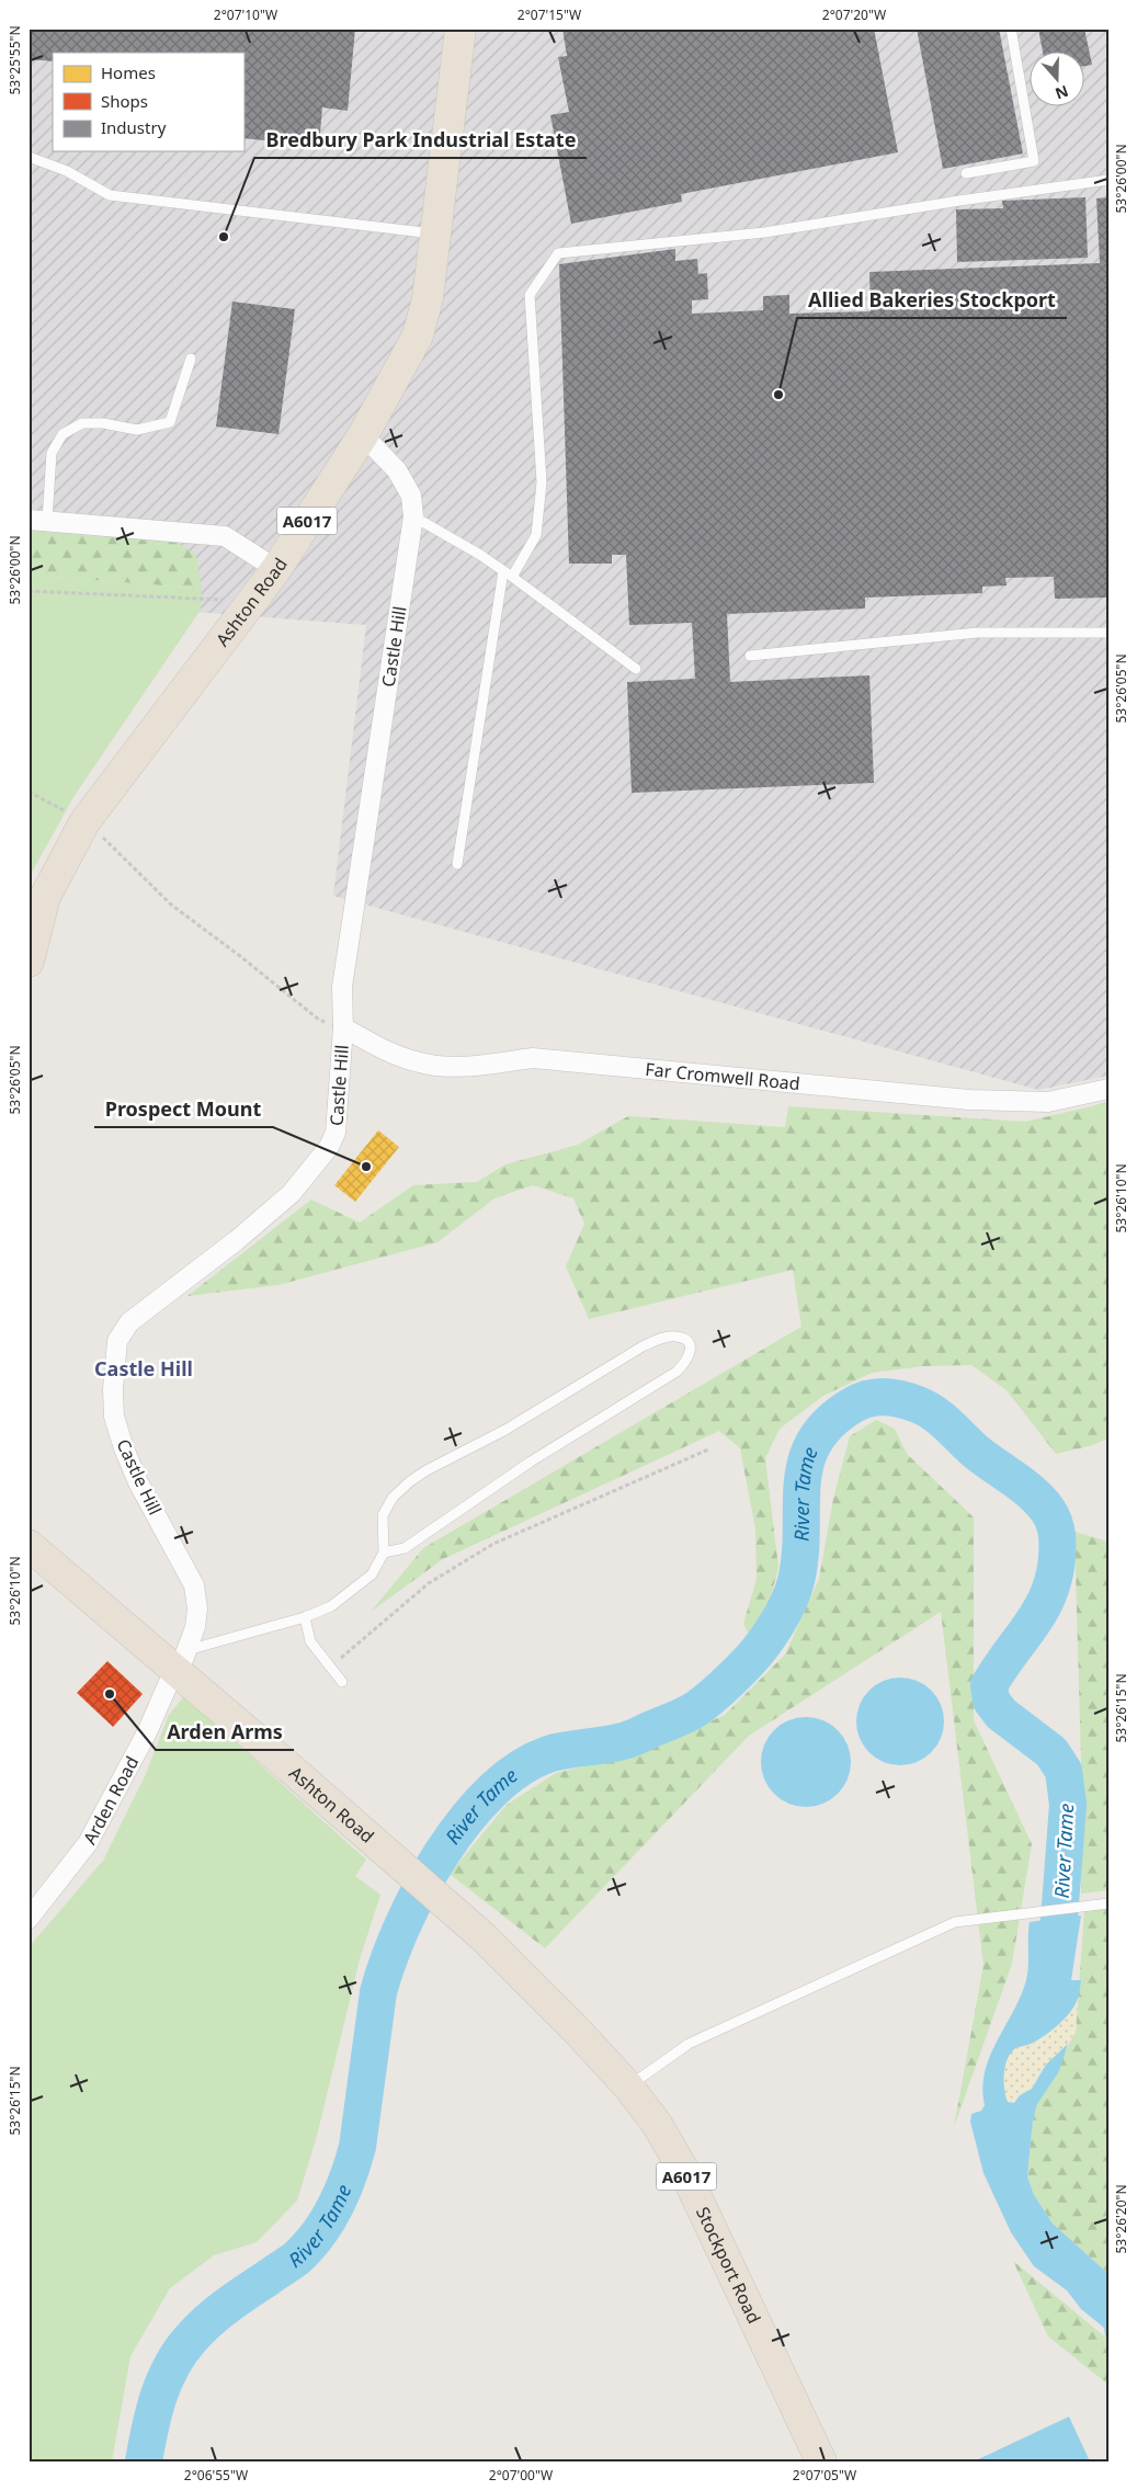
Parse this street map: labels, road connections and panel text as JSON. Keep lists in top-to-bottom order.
{
  "streets": {
    "highway": ["A6017", "Ashton Road", "Stockport Road"],
    "street": ["Castle Hill", "Far Cromwell Road", "Arden Road"]
  },
  "crossings": [
    ["Ashton Road", "Castle Hill"],
    ["Ashton Road", "Arden Road"],
    ["Ashton Road", "Stockport Road"],
    ["Castle Hill", "Far Cromwell Road"],
    ["Castle Hill", "Arden Road"]
  ],
  "districts": ["Castle Hill"],
  "water": ["River Tame"],
  "places": [
    "Bredbury Park Industrial Estate",
    "Allied Bakeries Stockport",
    "Prospect Mount",
    "Arden Arms"
  ],
  "legend": ["Homes", "Shops", "Industry"],
  "north": "bottom",
  "coordinates": [
    "2°07'10\"W",
    "2°07'15\"W",
    "2°07'20\"W",
    "53°25'55\"N",
    "53°26'00\"N",
    "53°26'05\"N",
    "53°26'10\"N",
    "53°26'15\"N",
    "53°26'20\"N",
    "2°06'55\"W",
    "2°07'00\"W",
    "2°07'05\"W"
  ]
}
